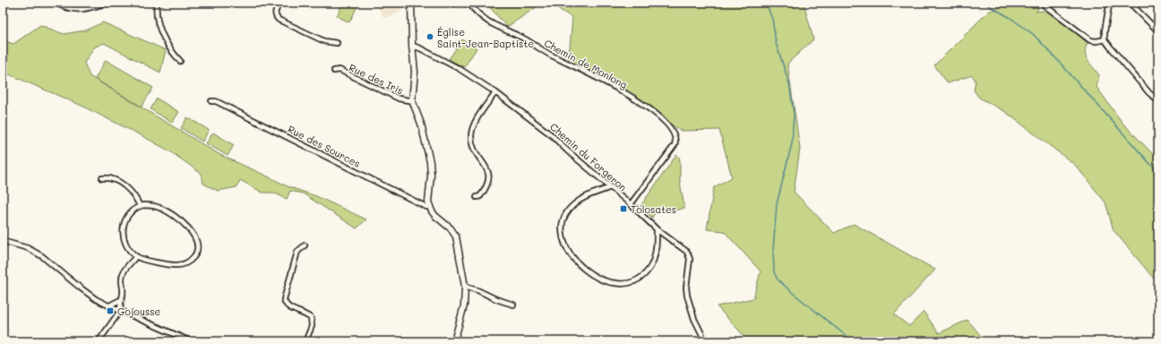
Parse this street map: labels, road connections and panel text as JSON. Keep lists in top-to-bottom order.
{
  "streets": {
    "street": [
      "Chemin de Monlong",
      "Rue des Iris",
      "Rue des Sources",
      "Chemin du Forgeron"
    ]
  },
  "crossings": [
    ["Chemin de Monlong", "Chemin du Forgeron"]
  ],
  "places": {
    "other": ["Église Saint-Jean-Baptiste"],
    "transit": ["Tolosates", "Gojousse"]
  }
}
